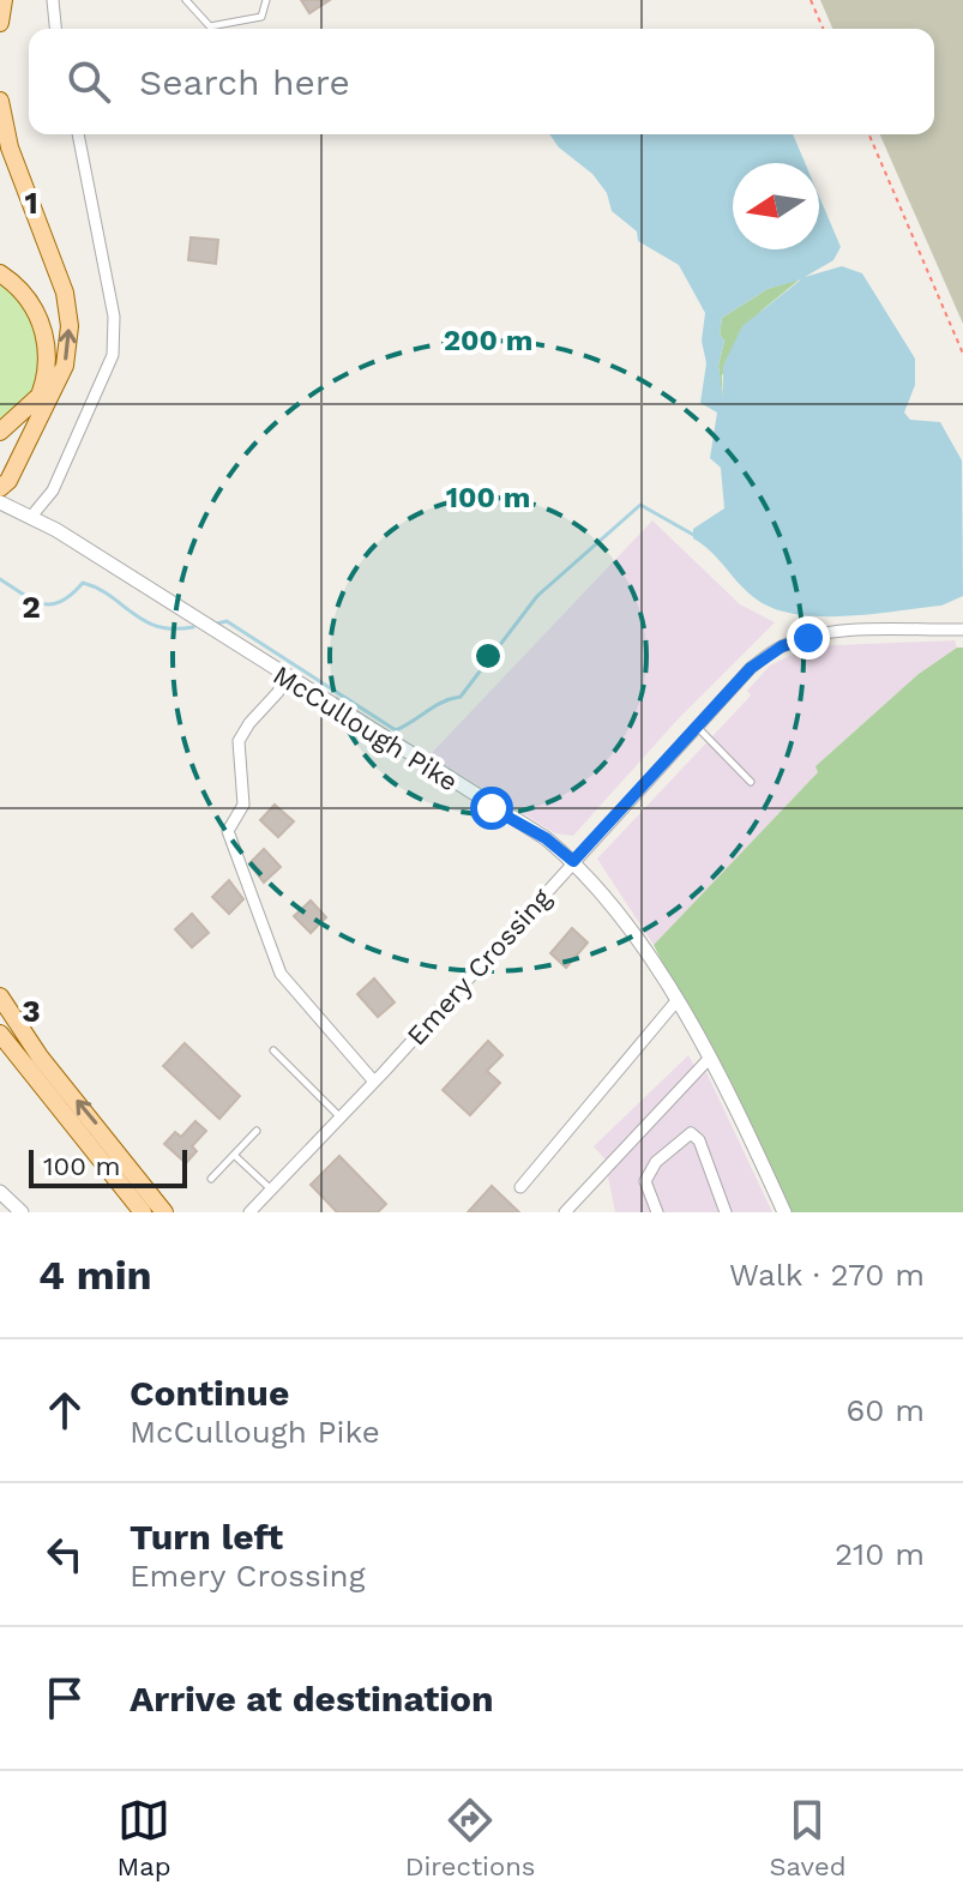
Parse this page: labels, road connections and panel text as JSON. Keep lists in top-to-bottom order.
{
  "streets": {
    "street": ["McCullough Pike", "Emery Crossing"]
  },
  "crossings": [
    ["McCullough Pike", "Emery Crossing"]
  ],
  "scale_bar": "100 m",
  "north": "left",
  "page": {
    "search": "Search here",
    "scale": "100 m",
    "heading": ["4 min", "Walk · 270 m"],
    "list": [
      ["Continue", "McCullough Pike", "60 m"],
      ["Turn left", "Emery Crossing", "210 m"],
      "Arrive at destination"
    ],
    "nav": ["Map", "Directions", "Saved"]
  },
  "grid": {
    "rows": ["1", "2", "3"]
  },
  "rings": ["200 m", "100 m"]
}
